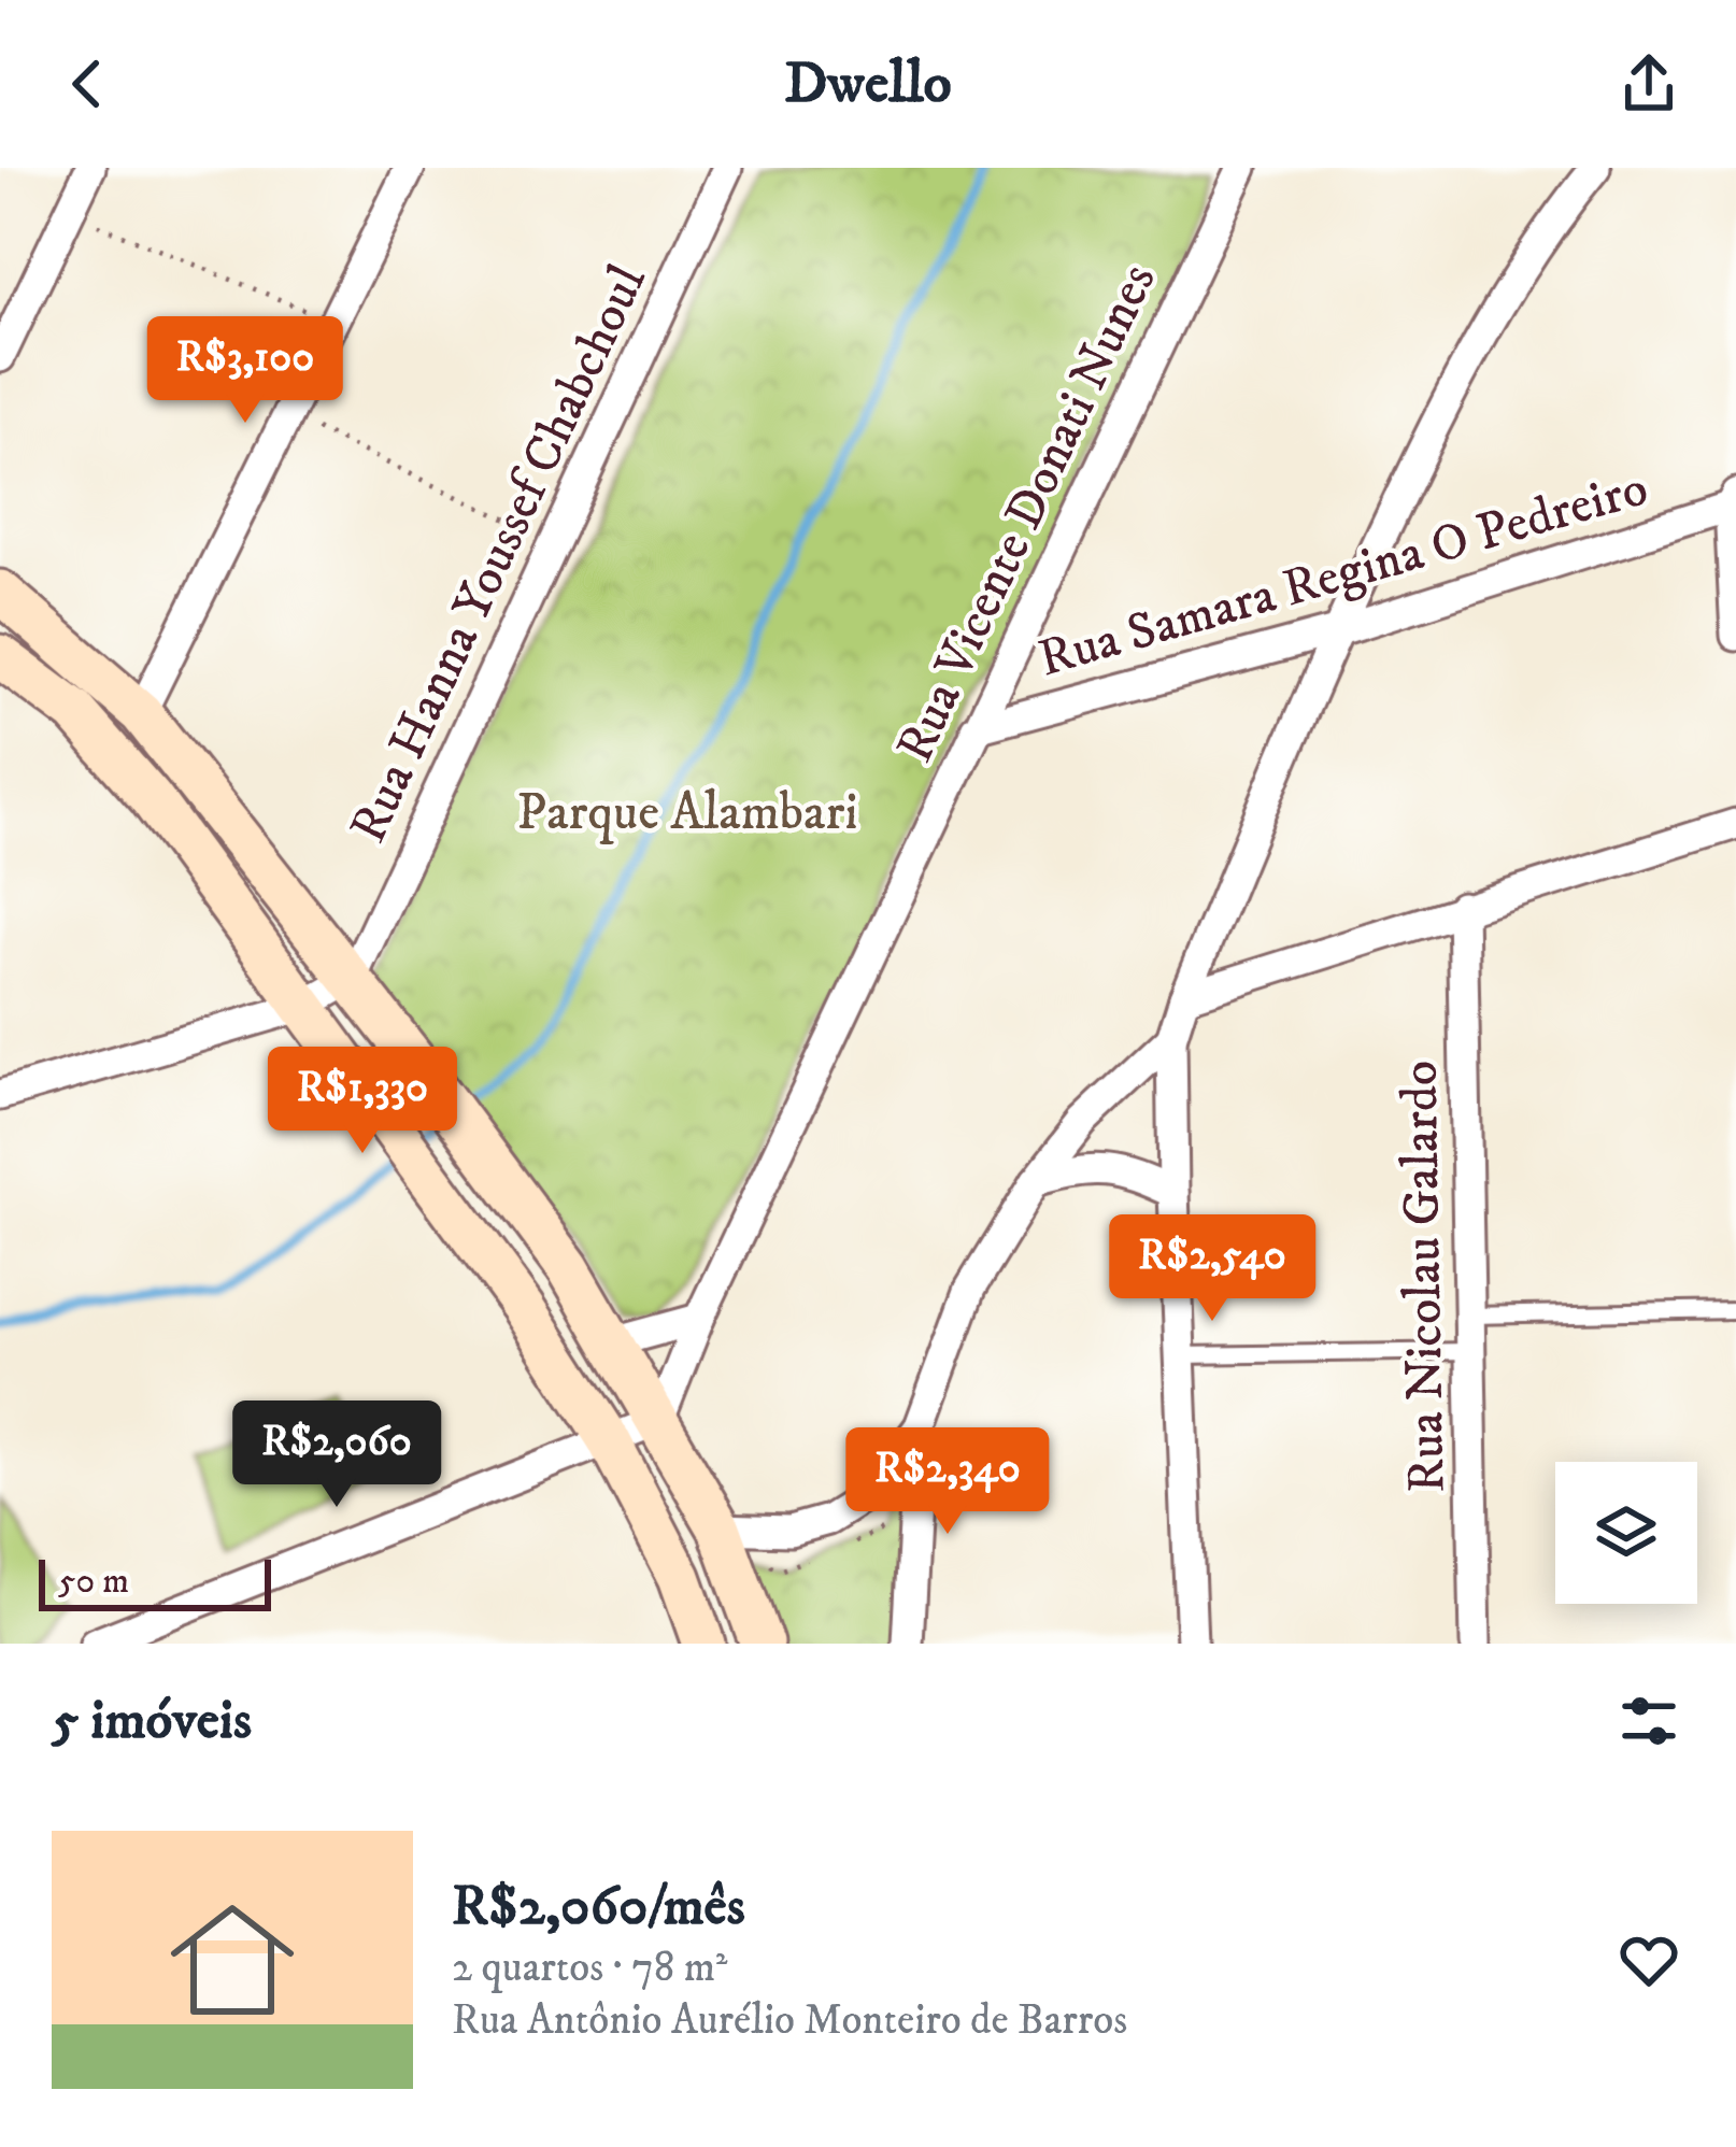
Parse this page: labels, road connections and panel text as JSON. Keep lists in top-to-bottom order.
{
  "streets": {
    "street": [
      "Rua Vicente Donati Nunes",
      "Rua Hanna Youssef Chabchoul",
      "Rua Samara Regina O Pedreiro",
      "Rua Nicolau Galardo"
    ]
  },
  "crossings": [
    ["Rua Vicente Donati Nunes", "Rua Samara Regina O Pedreiro"]
  ],
  "parks": ["Parque Alambari"],
  "scale_bar": "50 m",
  "page": {
    "header": "Dwello",
    "price": [
      "R$3,100",
      "R$1,330",
      "R$2,540",
      "R$2,060",
      "R$2,340"
    ],
    "scale": "50 m",
    "heading": "5 imóveis",
    "list": [
      {
        "name": "R$2,060/mês",
        "note": "2 quartos · 78 m² · Rua Antônio Aurélio Monteiro de Barros"
      }
    ]
  }
}
